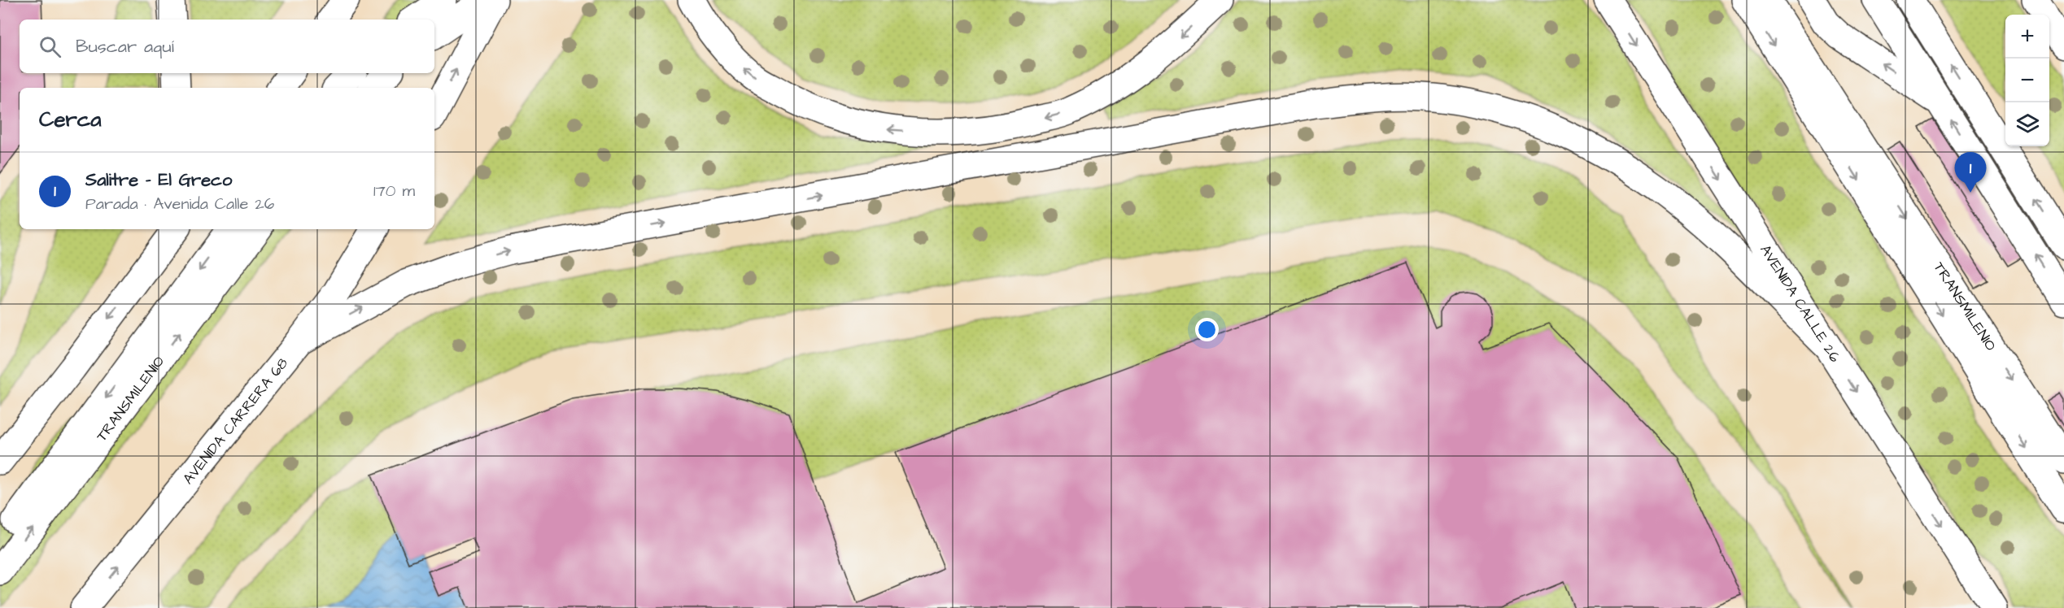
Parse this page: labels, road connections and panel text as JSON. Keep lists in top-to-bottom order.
{
  "streets": {
    "main road": ["AVENIDA CALLE 26", "TRANSMILENIO", "AVENIDA CARRERA 68"]
  },
  "page": {
    "map_buttons": ["+", "−"],
    "search": "Buscar aquí",
    "heading": "Cerca",
    "list": [
      {
        "mark": "1",
        "name": "Salitre - El Greco",
        "note": "Parada · Avenida Calle 26",
        "value": "170 m"
      }
    ],
    "pins": "1"
  }
}
